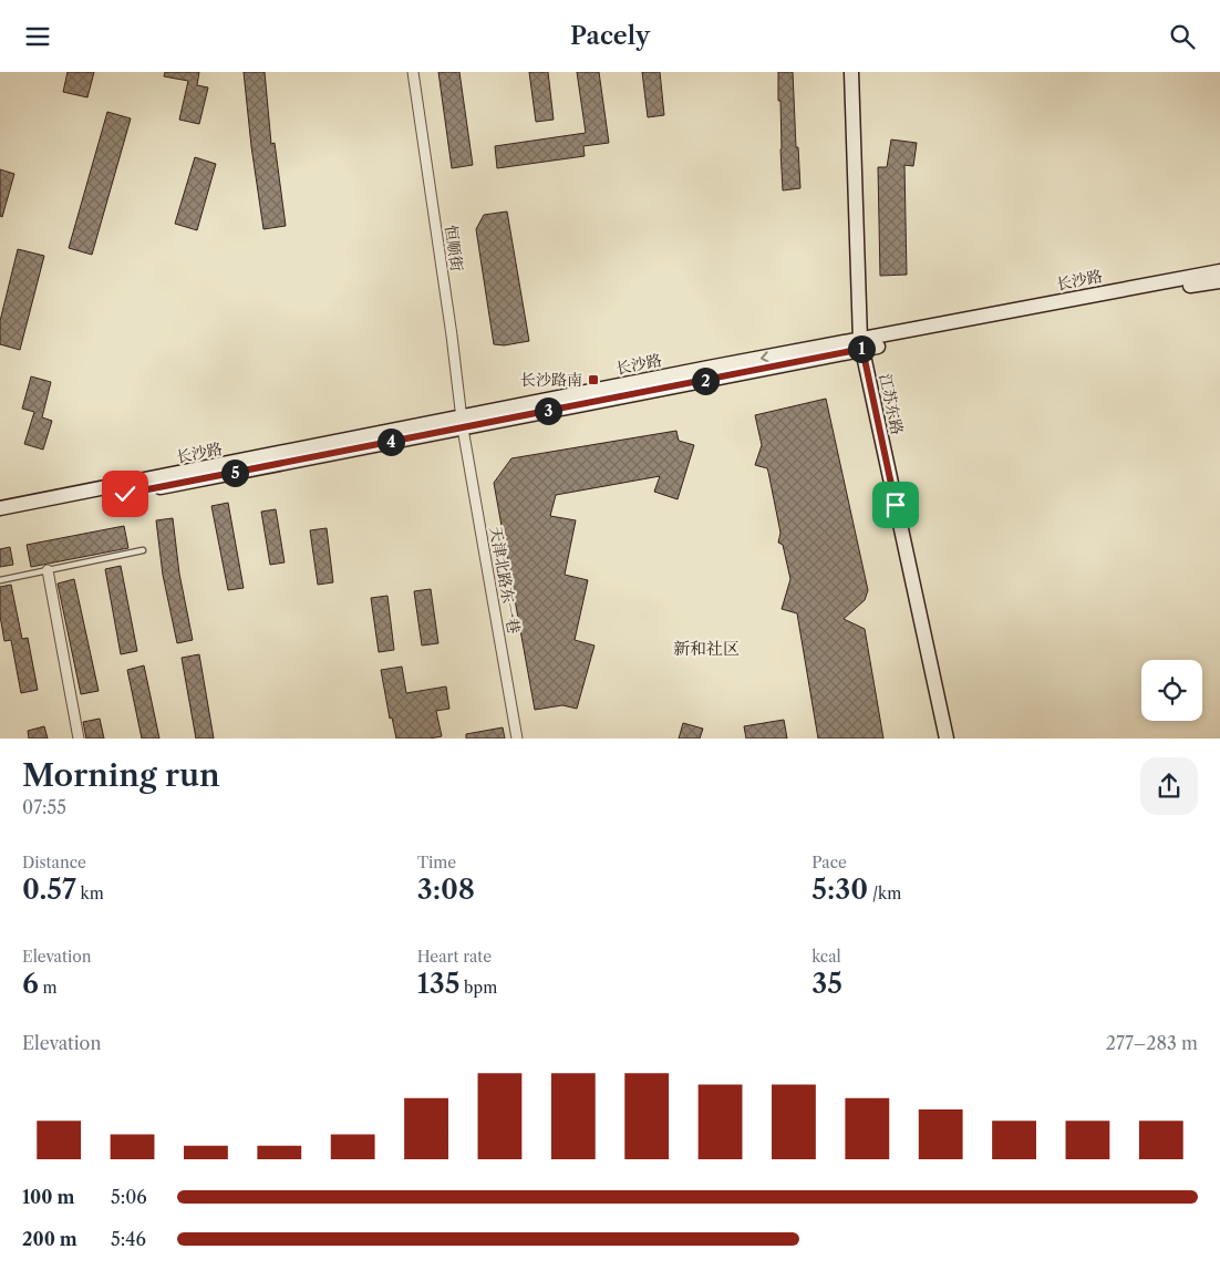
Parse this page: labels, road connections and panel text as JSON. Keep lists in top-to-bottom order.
{
  "streets": {
    "street": [
      "恒顺街",
      "长沙路",
      "江苏东路",
      "天津北路东一巷"
    ]
  },
  "crossings": [
    ["恒顺街", "长沙路"],
    ["恒顺街", "天津北路东一巷"],
    ["长沙路", "江苏东路"],
    ["长沙路", "天津北路东一巷"]
  ],
  "districts": ["新和社区"],
  "places": {
    "transit": ["长沙路南"]
  },
  "page": {
    "header": "Pacely",
    "pins": [
      "1",
      "2",
      "3",
      "4",
      "5"
    ],
    "heading": ["Morning run", "07:55"],
    "stats": [
      ["Distance", "0.57 km"],
      ["Time", "3:08"],
      ["Pace", "5:30 /km"],
      ["Elevation", "6 m"],
      ["Heart rate", "135 bpm"],
      ["kcal", "35"]
    ],
    "chart": ["Elevation", "277–283 m"],
    "list": [
      {
        "name": "100 m",
        "note": "5:06"
      },
      {
        "name": "200 m",
        "note": "5:46"
      }
    ]
  }
}
